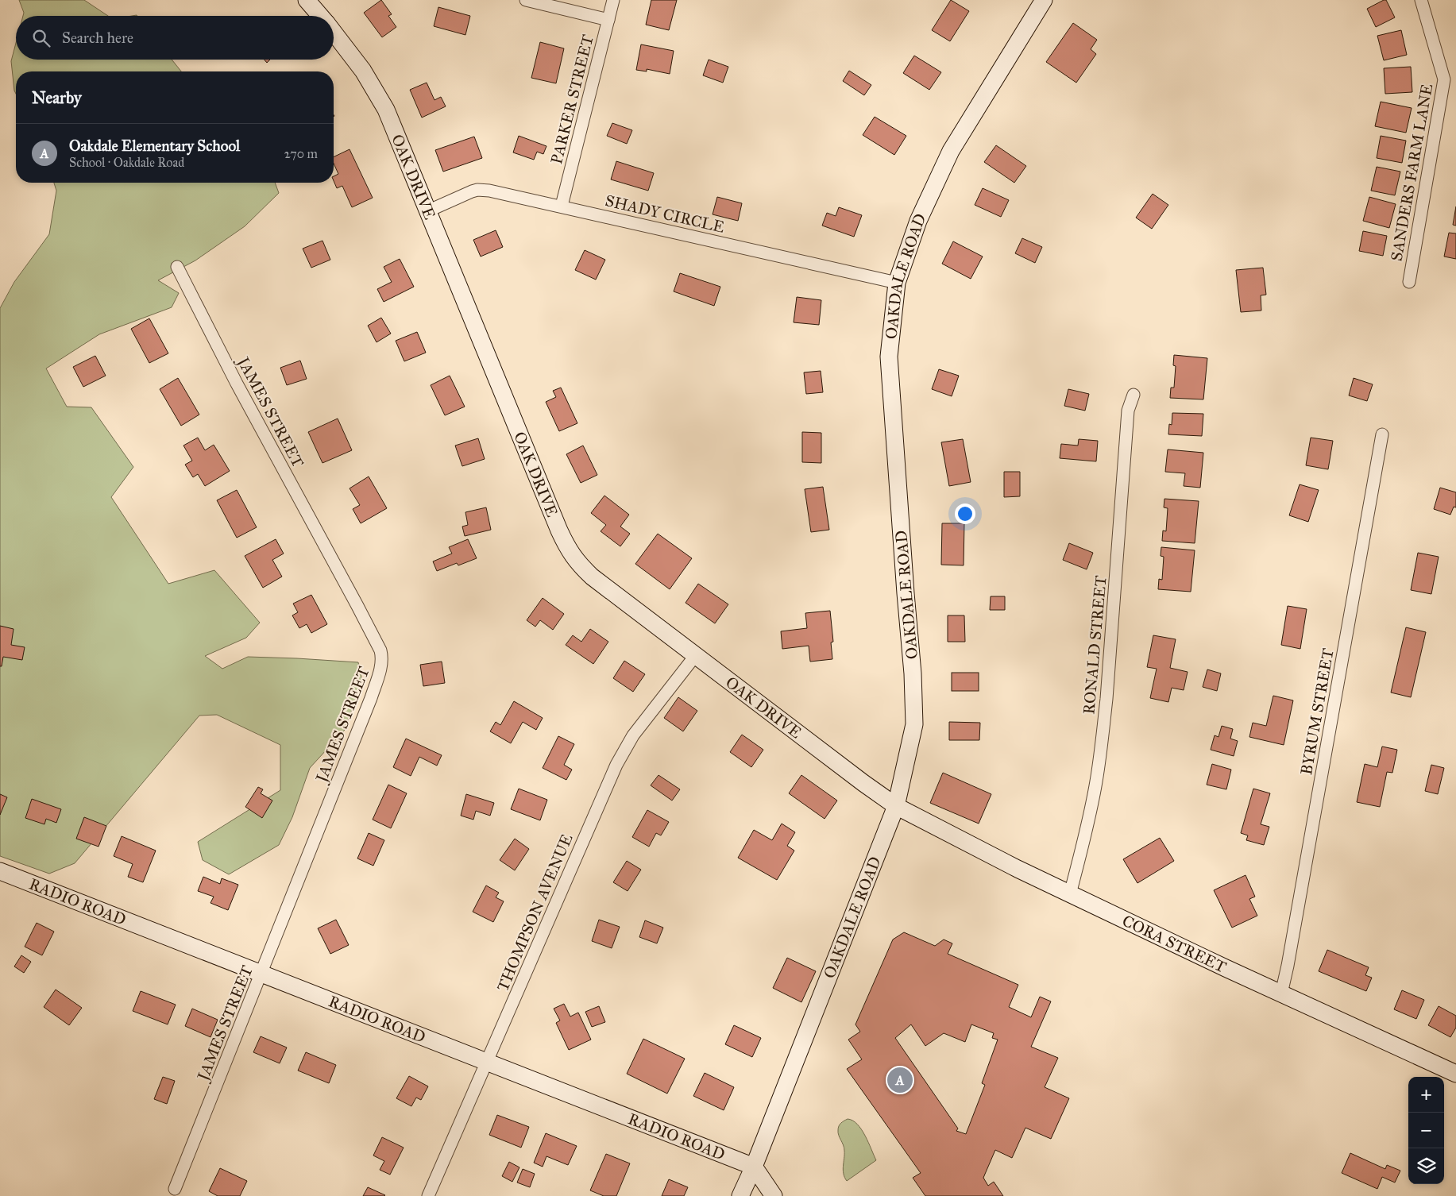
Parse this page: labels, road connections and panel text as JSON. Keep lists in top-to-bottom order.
{
  "streets": {
    "street": [
      "PARKER STREET",
      "SANDERS FARM LANE",
      "OAK DRIVE",
      "SHADY CIRCLE",
      "OAKDALE ROAD",
      "JAMES STREET",
      "RONALD STREET",
      "BYRUM STREET",
      "RADIO ROAD",
      "THOMPSON AVENUE",
      "CORA STREET"
    ]
  },
  "crossings": [
    ["PARKER STREET", "SHADY CIRCLE"],
    ["OAK DRIVE", "SHADY CIRCLE"],
    ["OAK DRIVE", "OAKDALE ROAD"],
    ["OAK DRIVE", "THOMPSON AVENUE"],
    ["OAK DRIVE", "CORA STREET"],
    ["SHADY CIRCLE", "OAKDALE ROAD"],
    ["OAKDALE ROAD", "RADIO ROAD"],
    ["OAKDALE ROAD", "CORA STREET"],
    ["JAMES STREET", "RADIO ROAD"],
    ["RONALD STREET", "CORA STREET"],
    ["BYRUM STREET", "CORA STREET"],
    ["RADIO ROAD", "THOMPSON AVENUE"]
  ],
  "page": {
    "search": "Search here",
    "heading": "Nearby",
    "list": [
      {
        "mark": "A",
        "name": "Oakdale Elementary School",
        "note": "School · Oakdale Road",
        "value": "270 m"
      }
    ],
    "pins": "A",
    "map_buttons": ["+", "−"]
  }
}
